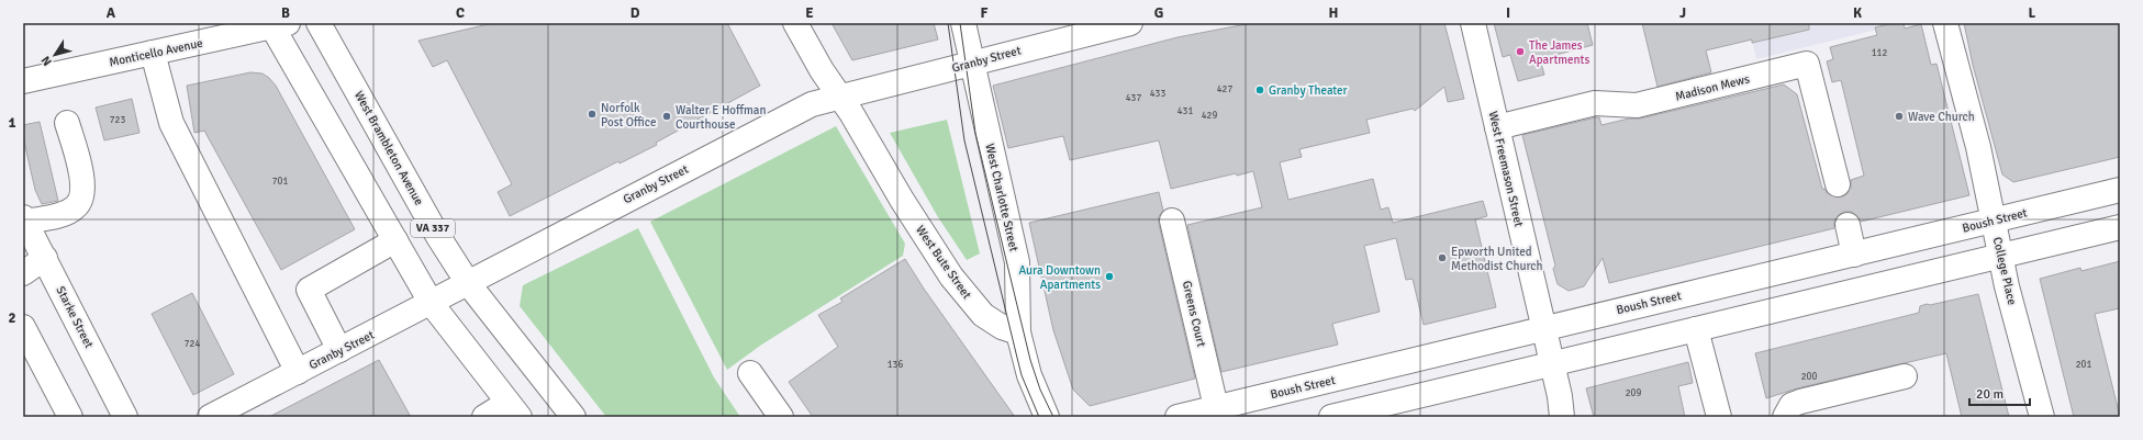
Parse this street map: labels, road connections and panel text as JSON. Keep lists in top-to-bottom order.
{
  "streets": {
    "street": [
      "Monticello Avenue",
      "Granby Street",
      "Madison Mews",
      "West Brambleton Avenue",
      "West Freemason Street",
      "West Charlotte Street",
      "Boush Street",
      "VA 337",
      "West Bute Street",
      "College Place",
      "Greens Court",
      "Starke Street"
    ]
  },
  "crossings": [
    ["Monticello Avenue", "VA 337"],
    ["Granby Street", "West Brambleton Avenue"],
    ["Granby Street", "West Charlotte Street"],
    ["Granby Street", "VA 337"],
    ["Granby Street", "West Bute Street"],
    ["Madison Mews", "West Freemason Street"],
    ["West Freemason Street", "Boush Street"],
    ["West Charlotte Street", "West Bute Street"],
    ["Boush Street", "College Place"],
    ["Boush Street", "Greens Court"]
  ],
  "places": [
    "The James Apartments",
    "Granby Theater",
    "Norfolk Post Office",
    "Walter E Hoffman Courthouse",
    "Wave Church",
    "Epworth United Methodist Church",
    "Aura Downtown Apartments"
  ],
  "house_numbers": [
    "112",
    "427",
    "433",
    "437",
    "431",
    "429",
    "723",
    "701",
    "724",
    "136",
    "201",
    "200",
    "209"
  ],
  "scale_bar": "20 m",
  "north": "bottom left",
  "grid": {
    "columns": [
      "A",
      "B",
      "C",
      "D",
      "E",
      "F",
      "G",
      "H",
      "I",
      "J",
      "K",
      "L"
    ],
    "rows": ["1", "2"]
  }
}
